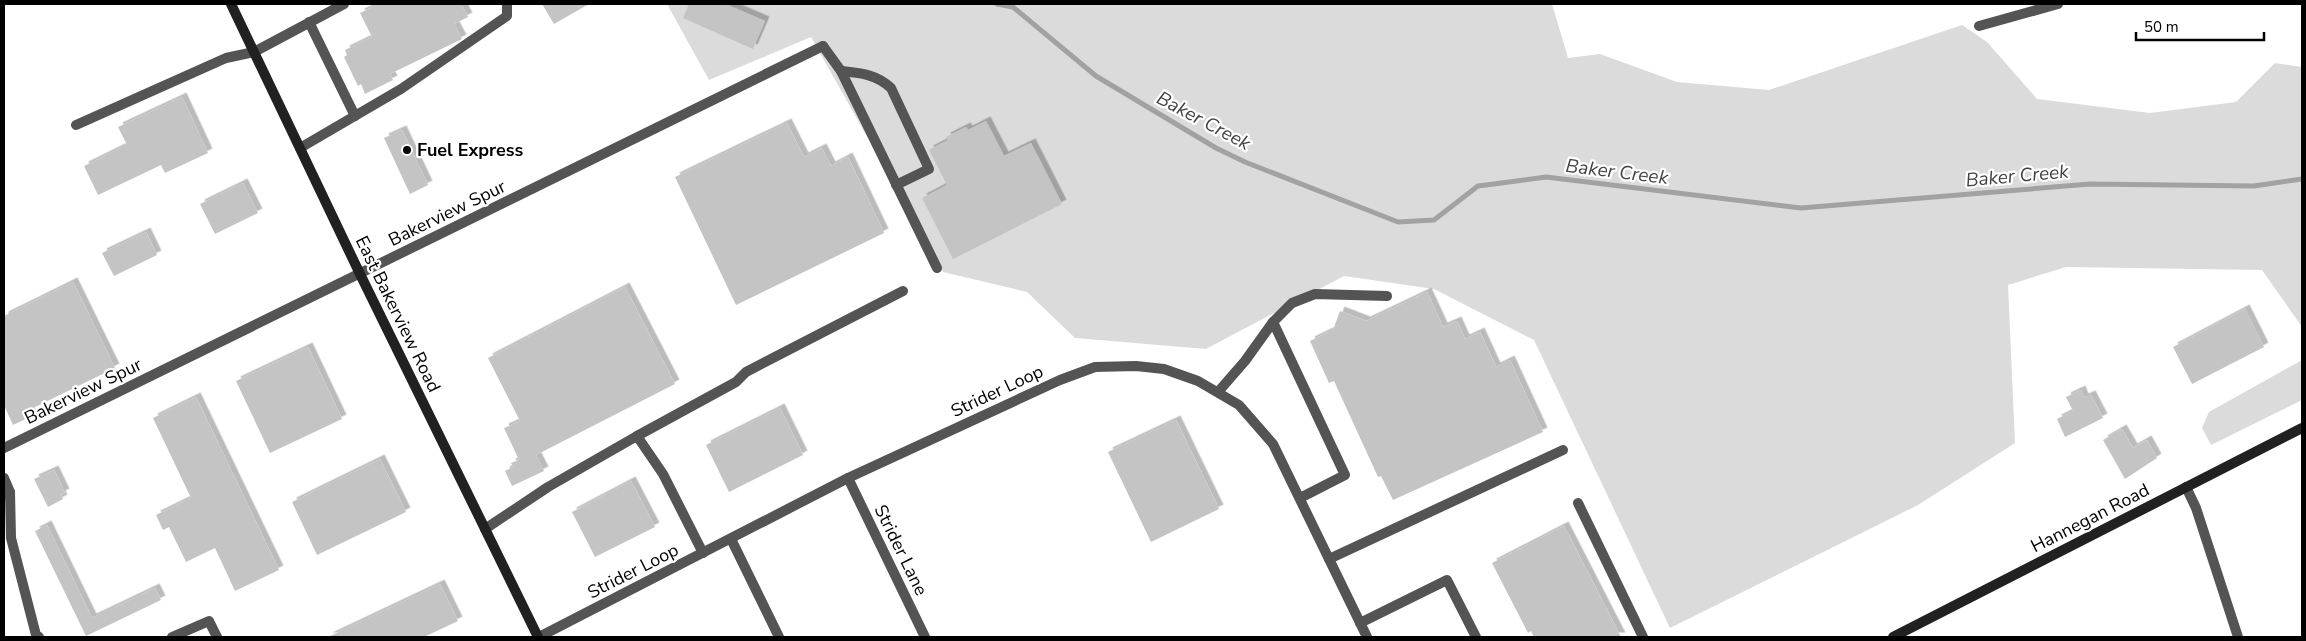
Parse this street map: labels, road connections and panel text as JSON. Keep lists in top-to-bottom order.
{
  "streets": {
    "main road": ["East Bakerview Road", "Hannegan Road"],
    "street": ["Bakerview Spur", "Strider Loop", "Strider Lane"]
  },
  "crossings": [
    ["Bakerview Spur", "East Bakerview Road"],
    ["East Bakerview Road", "Strider Loop"],
    ["Strider Loop", "Strider Lane"]
  ],
  "water": ["Baker Creek"],
  "places": ["Fuel Express"],
  "scale_bar": "50 m"
}
